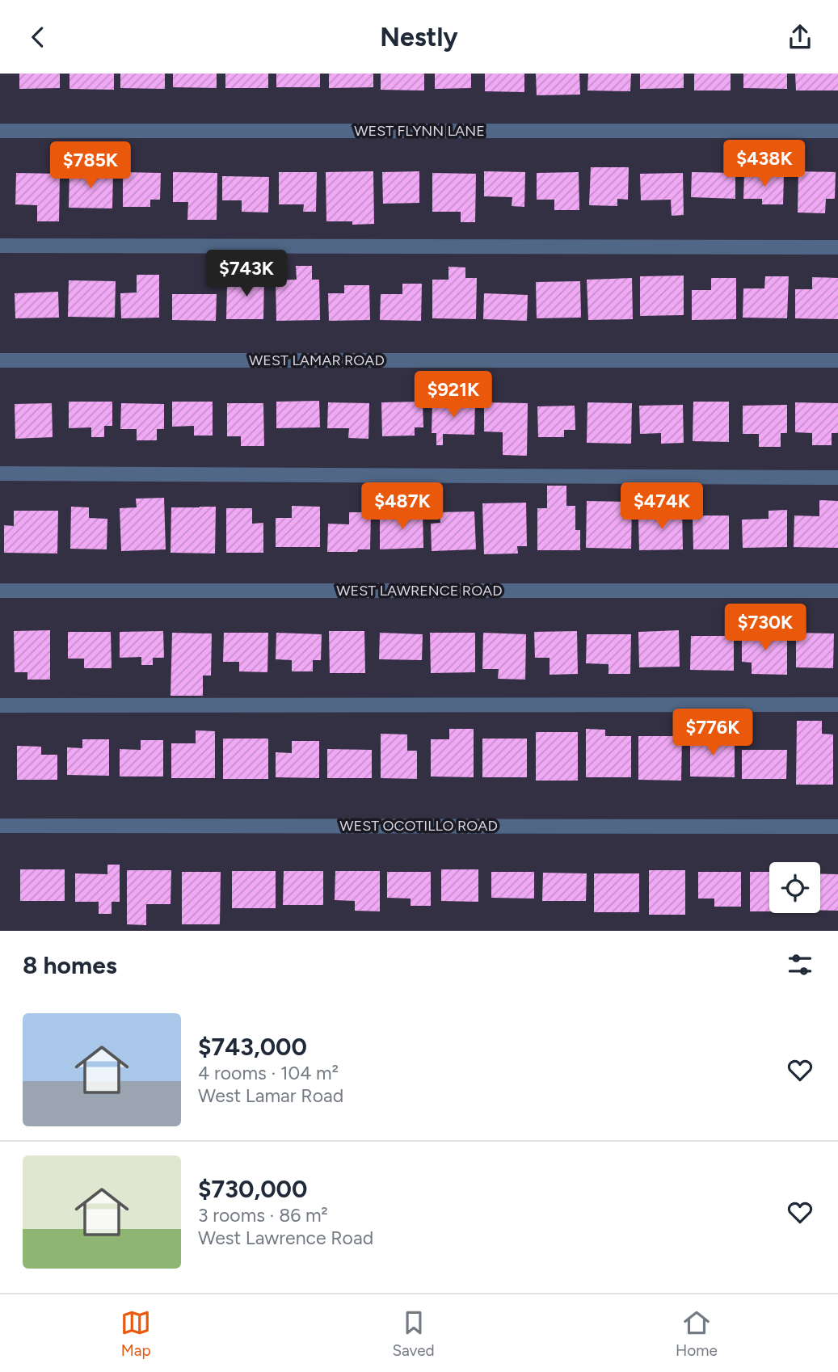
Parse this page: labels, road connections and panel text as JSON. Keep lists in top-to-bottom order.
{
  "streets": {
    "street": [
      "WEST FLYNN LANE",
      "WEST LAMAR ROAD",
      "WEST LAWRENCE ROAD",
      "WEST OCOTILLO ROAD"
    ]
  },
  "page": {
    "header": "Nestly",
    "price": [
      "$438K",
      "$785K",
      "$743K",
      "$921K",
      "$487K",
      "$474K",
      "$730K",
      "$776K"
    ],
    "heading": "8 homes",
    "list": [
      {
        "name": "$743,000",
        "note": "4 rooms · 104 m² · West Lamar Road"
      },
      {
        "name": "$730,000",
        "note": "3 rooms · 86 m² · West Lawrence Road"
      }
    ],
    "tabs": ["Map", "Saved", "Home"]
  }
}
